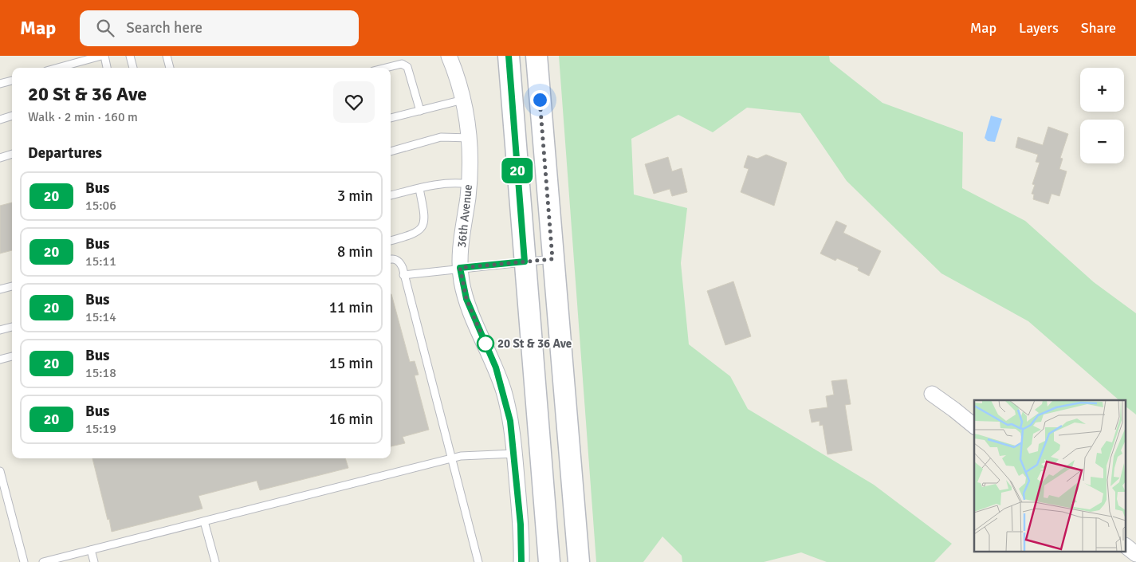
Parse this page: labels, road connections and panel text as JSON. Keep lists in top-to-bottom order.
{
  "streets": {
    "street": ["36th Avenue"]
  },
  "places": ["20 St & 36 Ave"],
  "lines": ["bus line 20"],
  "page": {
    "header": "Map",
    "search": "Search here",
    "nav": ["Map", "Layers", "Share"],
    "on_map": "20",
    "map_buttons": ["+", "−"],
    "heading": [
      ["20 St & 36 Ave", "Walk · 2 min · 160 m"],
      "Departures"
    ],
    "list": [
      {
        "mark": "20",
        "name": "Bus",
        "note": "15:06",
        "value": "3 min"
      },
      {
        "mark": "20",
        "name": "Bus",
        "note": "15:11",
        "value": "8 min"
      },
      {
        "mark": "20",
        "name": "Bus",
        "note": "15:14",
        "value": "11 min"
      },
      {
        "mark": "20",
        "name": "Bus",
        "note": "15:18",
        "value": "15 min"
      },
      {
        "mark": "20",
        "name": "Bus",
        "note": "15:19",
        "value": "16 min"
      }
    ]
  }
}
